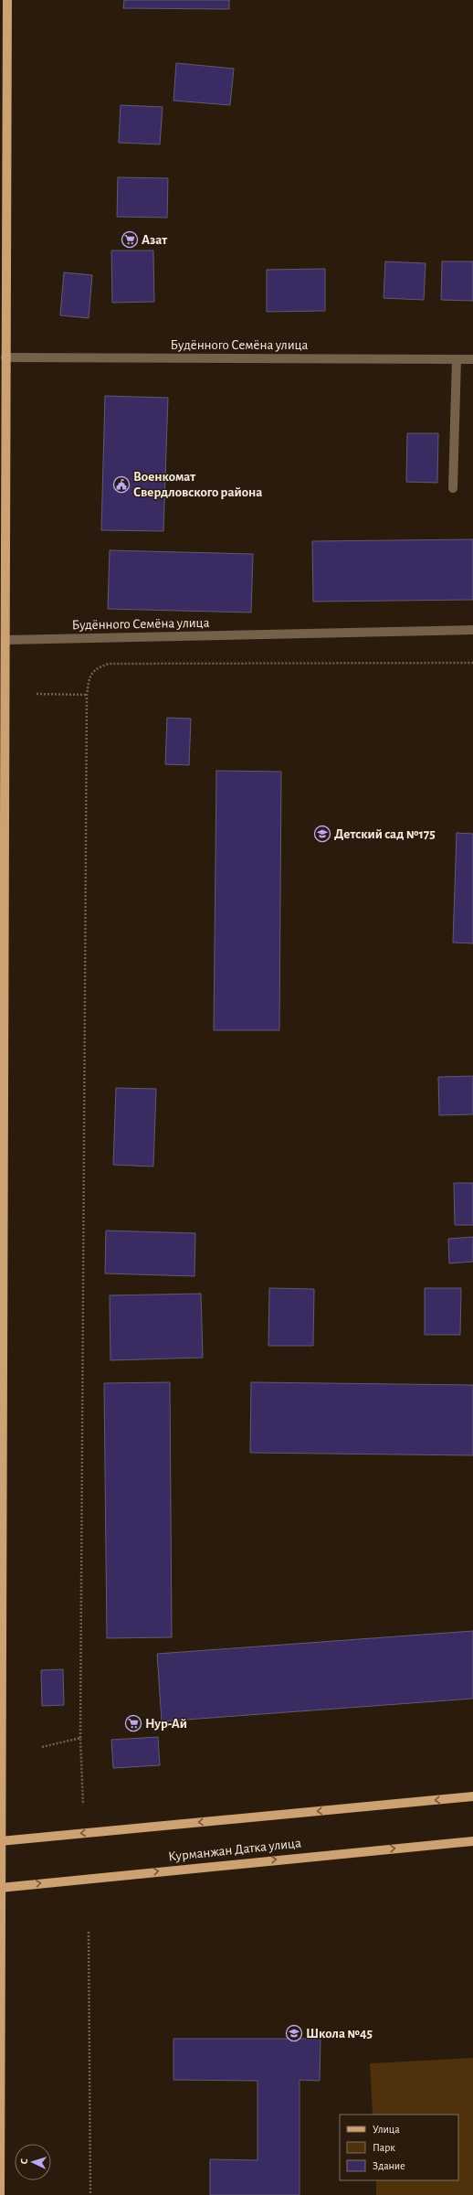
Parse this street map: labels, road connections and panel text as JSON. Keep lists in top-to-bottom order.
{
  "streets": {
    "main road": ["Курманжан Датка улица"],
    "street": ["Будённого Семёна улица"]
  },
  "places": {
    "supermarket": ["Азат", "Нур-Ай"],
    "public building": ["Военкомат Свердловского района"],
    "school or university": ["Детский сад №175", "Школа №45"]
  },
  "legend": ["Улица", "Парк", "Здание"],
  "north": "left"
}
